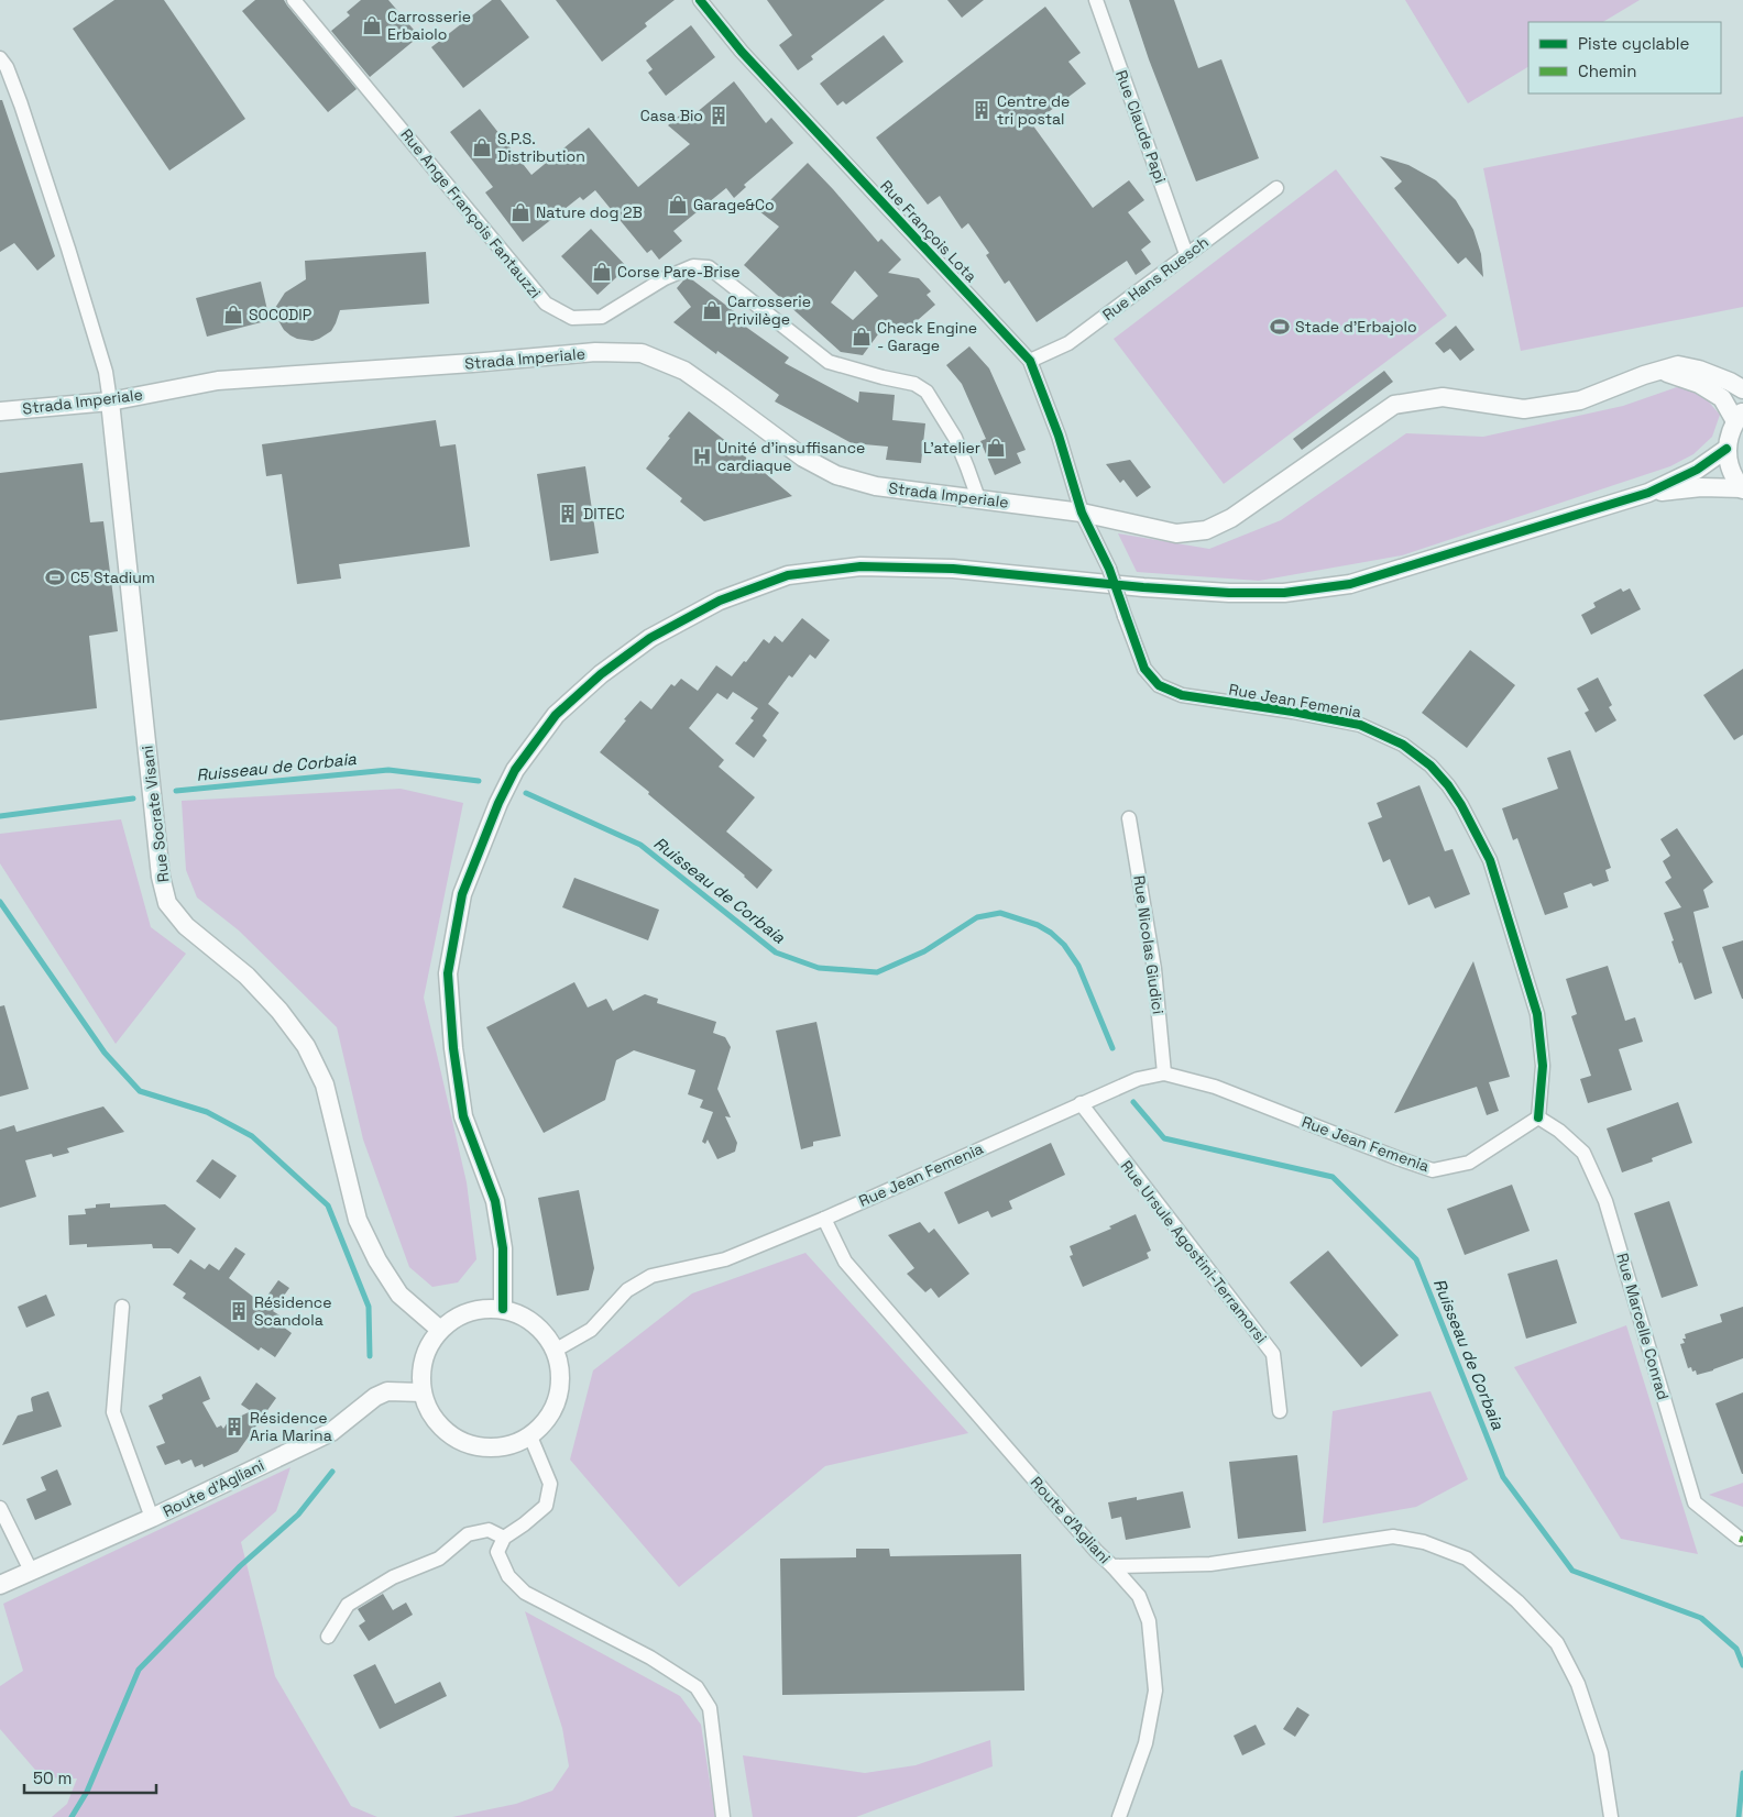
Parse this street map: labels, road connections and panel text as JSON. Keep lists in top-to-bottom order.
{
  "streets": {
    "street": [
      "Rue Claude Papi",
      "Rue Ange François Fantauzzi",
      "Rue François Lota",
      "Rue Hans Ruesch",
      "Strada Imperiale",
      "Rue Jean Femenia",
      "Rue Socrate Visani",
      "Rue Nicolas Giudici",
      "Rue Ursule Agostini-Terramorsi",
      "Rue Marcelle Conrad",
      "Route d'Agliani"
    ]
  },
  "crossings": [
    ["Rue Claude Papi", "Rue Hans Ruesch"],
    ["Rue Ange François Fantauzzi", "Strada Imperiale"],
    ["Rue François Lota", "Rue Hans Ruesch"],
    ["Rue François Lota", "Strada Imperiale"],
    ["Rue François Lota", "Rue Jean Femenia"],
    ["Strada Imperiale", "Rue Jean Femenia"],
    ["Strada Imperiale", "Rue Socrate Visani"],
    ["Rue Jean Femenia", "Rue Nicolas Giudici"],
    ["Rue Jean Femenia", "Rue Ursule Agostini-Terramorsi"],
    ["Rue Jean Femenia", "Rue Marcelle Conrad"],
    ["Rue Jean Femenia", "Route d'Agliani"],
    ["Rue Socrate Visani", "Route d'Agliani"]
  ],
  "water": ["Ruisseau de Corbaia"],
  "places": {
    "shop": [
      "Carrosserie Erbaiolo",
      "S.P.S. Distribution",
      "Garage&Co",
      "Nature dog 2B",
      "Corse Pare-Brise",
      "Carrosserie Privilège",
      "SOCODIP",
      "Check Engine - Garage",
      "L'atelier"
    ],
    "building": [
      "Centre de tri postal",
      "Casa Bio",
      "DITEC",
      "Résidence Scandola",
      "Résidence Aria Marina"
    ],
    "sports": ["Stade d'Erbajolo", "C5 Stadium"],
    "hospital": ["Unité d'insuffisance cardiaque"]
  },
  "legend": ["Piste cyclable", "Chemin"],
  "scale_bar": "50 m"
}
